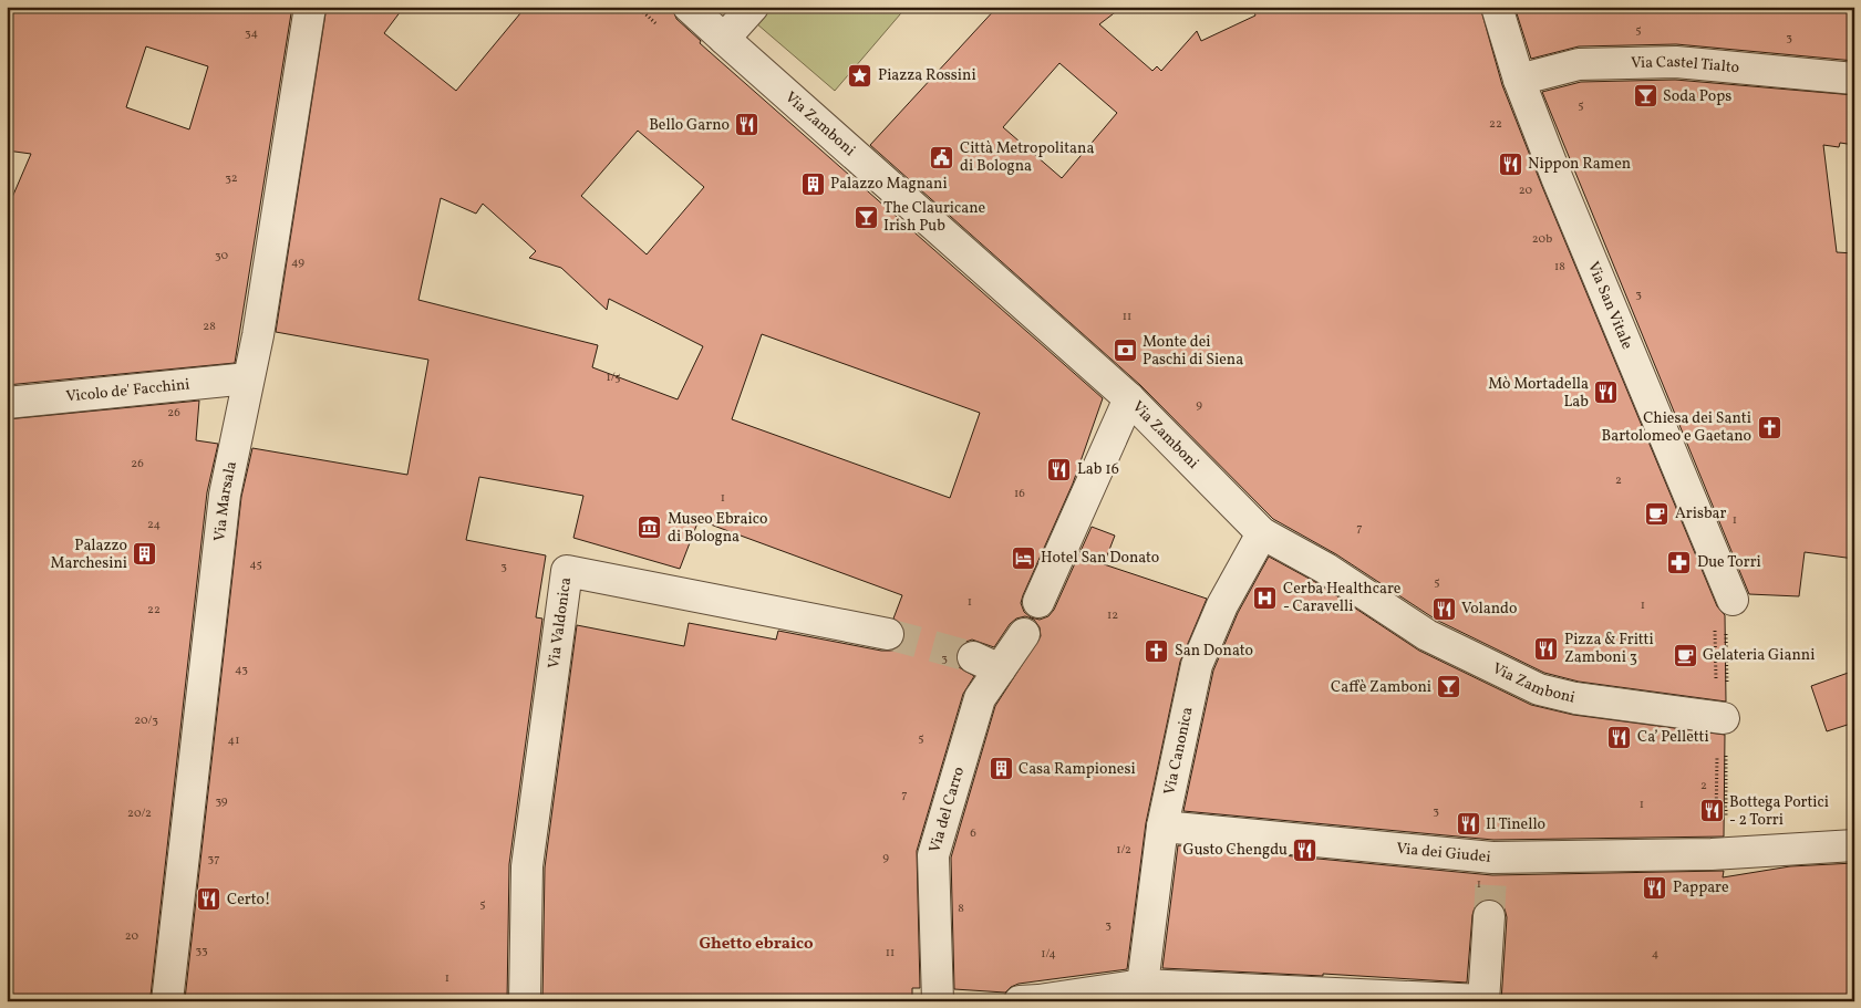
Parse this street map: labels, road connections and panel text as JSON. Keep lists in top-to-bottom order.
{
  "streets": {
    "street": [
      "Via Castel Tialto",
      "Via Zamboni",
      "Via San Vitale",
      "Vicolo de' Facchini",
      "Via Marsala",
      "Via Valdonica",
      "Via Canonica",
      "Via del Carro",
      "Via dei Giudei"
    ]
  },
  "crossings": [
    ["Via Castel Tialto", "Via San Vitale"],
    ["Via Zamboni", "Via Canonica"],
    ["Vicolo de' Facchini", "Via Marsala"],
    ["Via Canonica", "Via dei Giudei"]
  ],
  "districts": ["Ghetto ebraico"],
  "places": {
    "place": ["Piazza Rossini"],
    "bar": ["Soda Pops", "The Clauricane Irish Pub", "Caffè Zamboni"],
    "restaurant": [
      "Bello Garno",
      "Nippon Ramen",
      "Mò Mortadella Lab",
      "Lab 16",
      "Volando",
      "Pizza & Fritti Zamboni 3",
      "Ca’ Pelletti",
      "Bottega Portici - 2 Torri",
      "Il Tinello",
      "Gusto Chengdu",
      "Pappare",
      "Certo!"
    ],
    "public building": ["Città Metropolitana di Bologna"],
    "building": ["Palazzo Magnani", "Palazzo Marchesini", "Casa Rampionesi"],
    "bank": ["Monte dei Paschi di Siena"],
    "church": ["Chiesa dei Santi Bartolomeo e Gaetano", "San Donato"],
    "cafe": ["Arisbar", "Gelateria Gianni"],
    "museum": ["Museo Ebraico di Bologna"],
    "hotel": ["Hotel San Donato"],
    "pharmacy": ["Due Torri"],
    "hospital": ["Cerba Healthcare - Caravelli"]
  },
  "house_numbers": [
    "5",
    "34",
    "3",
    "5",
    "22",
    "32",
    "20",
    "20b",
    "30",
    "49",
    "18",
    "3",
    "11",
    "28",
    "1/5",
    "9",
    "26",
    "26",
    "2",
    "16",
    "1",
    "1",
    "24",
    "7",
    "45",
    "3",
    "5",
    "1",
    "1",
    "22",
    "12",
    "3",
    "43",
    "20/3",
    "5",
    "41",
    "2",
    "7",
    "39",
    "1",
    "3",
    "20/2",
    "6",
    "1/2",
    "9",
    "37",
    "1",
    "5",
    "8",
    "3",
    "20",
    "33",
    "11",
    "1/4",
    "4",
    "1"
  ]
}
